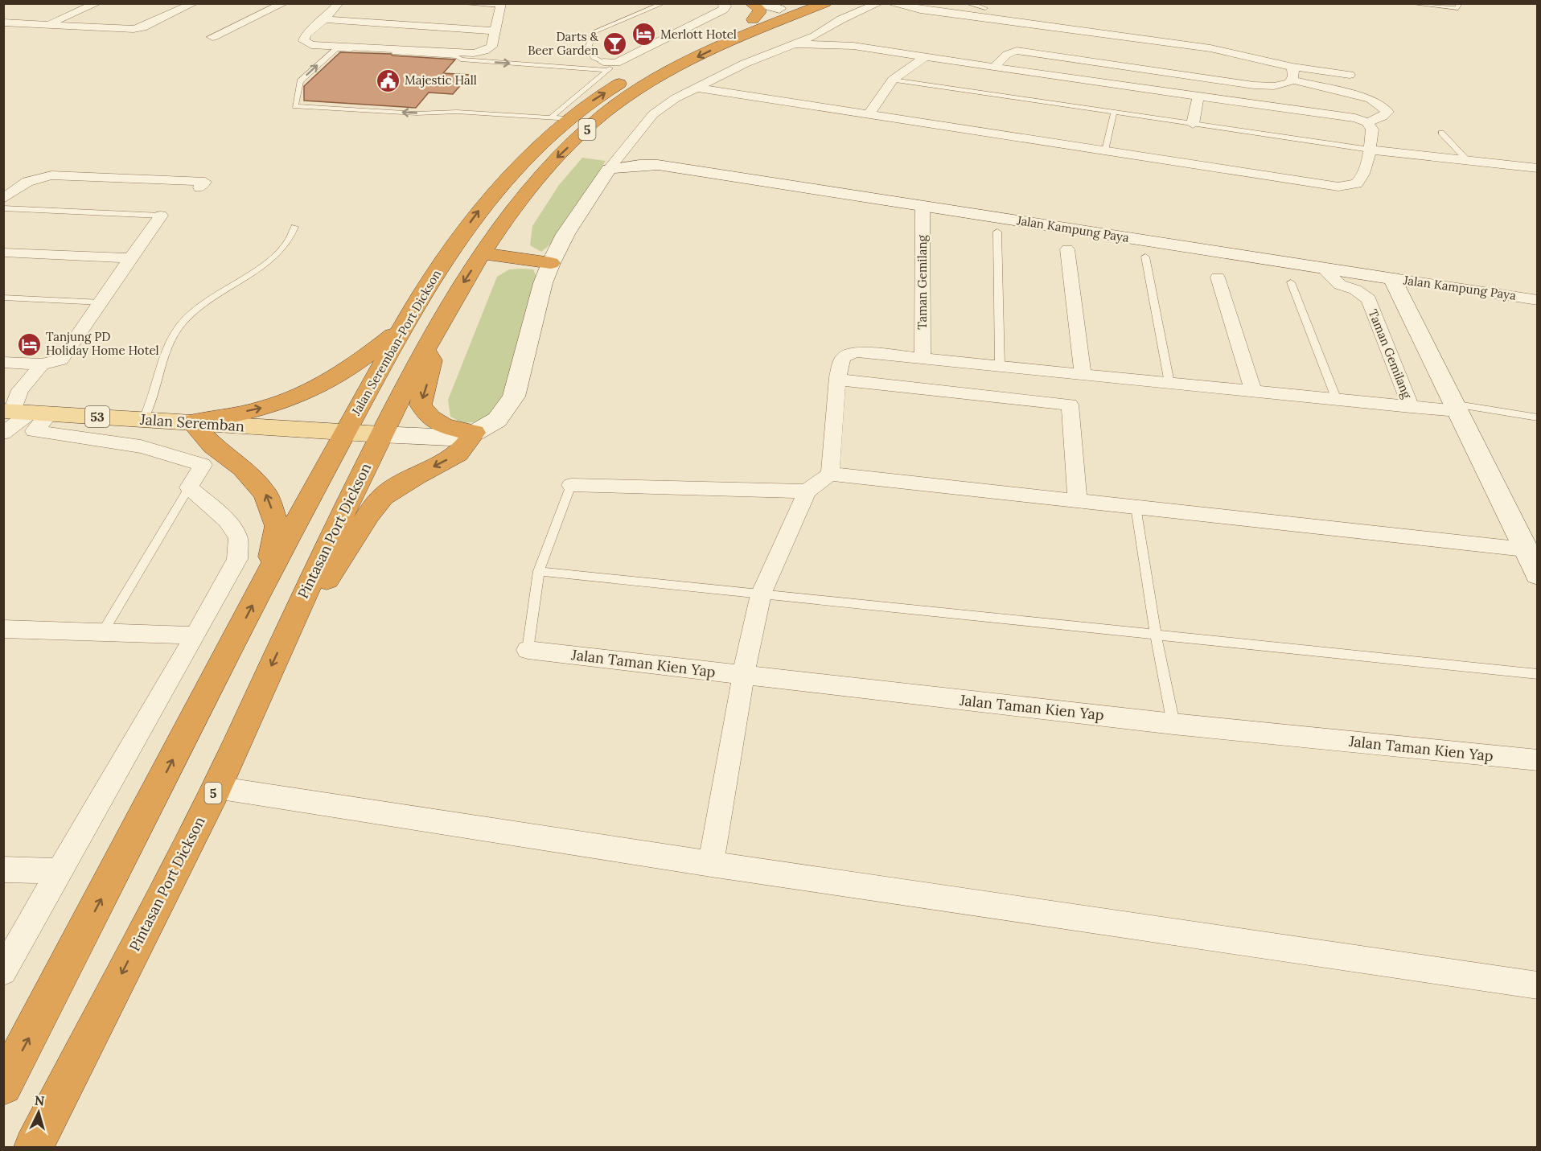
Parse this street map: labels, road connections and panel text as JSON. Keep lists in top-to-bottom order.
{
  "streets": {
    "highway": ["5", "Jalan Seremban-Port Dickson", "Pintasan Port Dickson"],
    "main road": ["53", "Jalan Seremban"],
    "street": ["Jalan Kampung Paya", "Taman Gemilang", "Jalan Taman Kien Yap"]
  },
  "crossings": [
    ["5", "Jalan Seremban-Port Dickson"],
    ["5", "Jalan Seremban"],
    ["Jalan Kampung Paya", "Taman Gemilang"],
    ["Jalan Seremban-Port Dickson", "Jalan Seremban"],
    ["Jalan Seremban-Port Dickson", "Pintasan Port Dickson"],
    ["Jalan Seremban", "Pintasan Port Dickson"]
  ],
  "places": {
    "hotel": ["Merlott Hotel", "Tanjung PD Holiday Home Hotel"],
    "bar": ["Darts & Beer Garden"],
    "public building": ["Majestic Hall"]
  },
  "north": "top"
}
